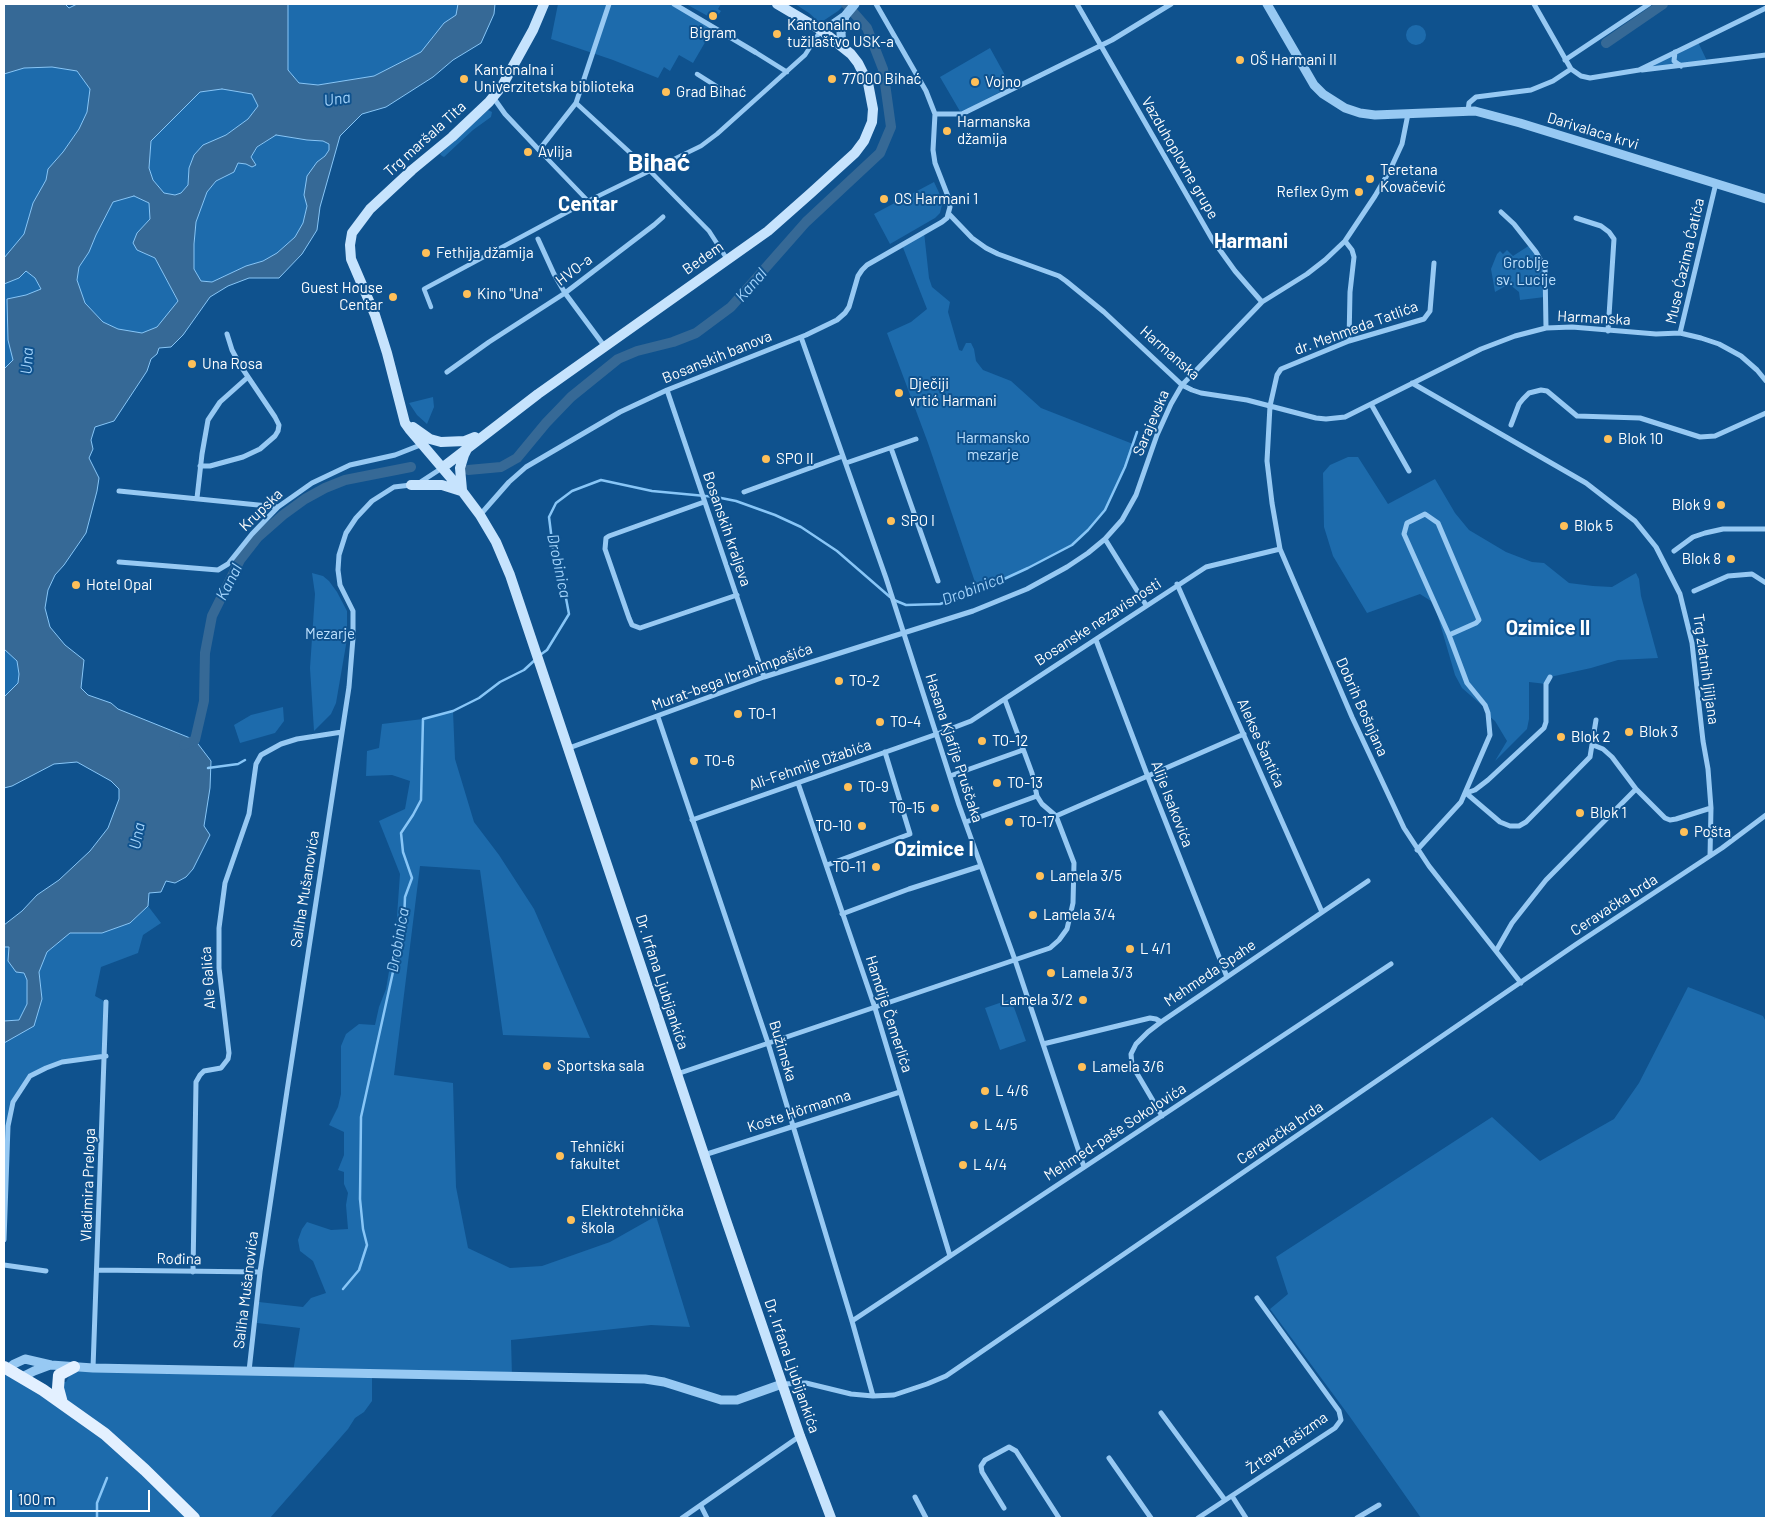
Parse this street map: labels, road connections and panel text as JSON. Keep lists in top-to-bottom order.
{
  "streets": {
    "main road": ["Trg maršala Tita", "Bedem", "Dr. Irfana Ljubijankića"],
    "street": [
      "Darivalaca krvi",
      "Vazduhoplovne grupe",
      "Muse Ćazima Ćatića",
      "HVO-a",
      "Harmanska",
      "dr. Mehmeda Tatlića",
      "Bosanskih banova",
      "Sarajevska",
      "Krupska",
      "Bosanskih kraljeva",
      "Bosanske nezavisnosti",
      "Trg zlatnih ljiljana",
      "Murat-bega Ibrahimpašića",
      "Dobrih Bošnjana",
      "Alekse Šantića",
      "Hasana Kjafije Pruščaka",
      "Ali-Fehmije Džabića",
      "Alije Isakovića",
      "Saliha Mušanovića",
      "Ceravačka brda",
      "Mehmeda Spahe",
      "Ale Galića",
      "Hamdije Čemerlića",
      "Bužimska",
      "Koste Hörmanna",
      "Mehmed-paše Sokolovića",
      "Vladimira Preloga",
      "Rođina",
      "Žrtava fašizma"
    ]
  },
  "crossings": [
    ["Darivalaca krvi", "Muse Ćazima Ćatića"],
    ["Darivalaca krvi", "Sarajevska"],
    ["Trg maršala Tita", "Dr. Irfana Ljubijankića"],
    ["Vazduhoplovne grupe", "Sarajevska"],
    ["Bedem", "Saliha Mušanovića"],
    ["Bedem", "Dr. Irfana Ljubijankića"],
    ["Muse Ćazima Ćatića", "Harmanska"],
    ["Harmanska", "dr. Mehmeda Tatlića"],
    ["Harmanska", "Bosanskih banova"],
    ["Harmanska", "Sarajevska"],
    ["Harmanska", "Trg zlatnih ljiljana"],
    ["Harmanska", "Dobrih Bošnjana"],
    ["dr. Mehmeda Tatlića", "Dobrih Bošnjana"],
    ["Bosanskih banova", "Bosanskih kraljeva"],
    ["Bosanskih banova", "Hasana Kjafije Pruščaka"],
    ["Bosanskih banova", "Dr. Irfana Ljubijankića"],
    ["Sarajevska", "Murat-bega Ibrahimpašića"],
    ["Sarajevska", "Hasana Kjafije Pruščaka"],
    ["Krupska", "Dr. Irfana Ljubijankića"],
    ["Bosanskih kraljeva", "Murat-bega Ibrahimpašića"],
    ["Bosanske nezavisnosti", "Dobrih Bošnjana"],
    ["Bosanske nezavisnosti", "Alekse Šantića"],
    ["Bosanske nezavisnosti", "Hasana Kjafije Pruščaka"],
    ["Bosanske nezavisnosti", "Ali-Fehmije Džabića"],
    ["Bosanske nezavisnosti", "Alije Isakovića"],
    ["Trg zlatnih ljiljana", "Ceravačka brda"],
    ["Murat-bega Ibrahimpašića", "Hasana Kjafije Pruščaka"],
    ["Murat-bega Ibrahimpašića", "Dr. Irfana Ljubijankića"],
    ["Murat-bega Ibrahimpašića", "Bužimska"],
    ["Dobrih Bošnjana", "Ceravačka brda"],
    ["Alekse Šantića", "Mehmeda Spahe"],
    ["Hasana Kjafije Pruščaka", "Ali-Fehmije Džabića"],
    ["Hasana Kjafije Pruščaka", "Mehmed-paše Sokolovića"],
    ["Ali-Fehmije Džabića", "Hamdije Čemerlića"],
    ["Ali-Fehmije Džabića", "Bužimska"],
    ["Alije Isakovića", "Mehmeda Spahe"],
    ["Saliha Mušanovića", "Ale Galića"],
    ["Saliha Mušanovića", "Dr. Irfana Ljubijankića"],
    ["Saliha Mušanovića", "Rođina"],
    ["Ceravačka brda", "Dr. Irfana Ljubijankića"],
    ["Ceravačka brda", "Bužimska"],
    ["Mehmeda Spahe", "Mehmed-paše Sokolovića"],
    ["Ale Galića", "Rođina"],
    ["Dr. Irfana Ljubijankića", "Koste Hörmanna"],
    ["Hamdije Čemerlića", "Koste Hörmanna"],
    ["Hamdije Čemerlića", "Mehmed-paše Sokolovića"],
    ["Bužimska", "Koste Hörmanna"],
    ["Bužimska", "Mehmed-paše Sokolovića"],
    ["Vladimira Preloga", "Rođina"]
  ],
  "districts": [
    "Bihać",
    "Centar",
    "Harmani",
    "Ozimice II",
    "Ozimice I"
  ],
  "water": ["Una", "Kanal", "Drobinica"],
  "parks": ["Groblje sv. Lucije", "Harmansko mezarje", "Mezarje"],
  "places": [
    "Bigram",
    "Kantonalno tužilaštvo USK-a",
    "OŠ Harmani II",
    "Kantonalna i Univerzitetska biblioteka",
    "77000 Bihać",
    "Vojno",
    "Grad Bihać",
    "Harmanska džamija",
    "Avlija",
    "Teretana Kovačević",
    "Reflex Gym",
    "OS Harmani 1",
    "Fethija džamija",
    "Kino \"Una\"",
    "Guest House Centar",
    "Una Rosa",
    "Dječiji vrtić Harmani",
    "Blok 10",
    "SPO II",
    "Blok 9",
    "SPO I",
    "Blok 5",
    "Blok 8",
    "Hotel Opal",
    "TO-2",
    "TO-1",
    "TO-4",
    "Blok 3",
    "Blok 2",
    "TO-12",
    "TO-6",
    "TO-13",
    "TO-9",
    "TO-15",
    "Blok 1",
    "TO-17",
    "TO-10",
    "Pošta",
    "TO-11",
    "Lamela 3/5",
    "Lamela 3/4",
    "L 4/1",
    "Lamela 3/3",
    "Lamela 3/2",
    "Sportska sala",
    "Lamela 3/6",
    "L 4/6",
    "L 4/5",
    "Tehnički fakultet",
    "L 4/4",
    "Elektrotehnička škola"
  ],
  "scale_bar": "100 m"
}
